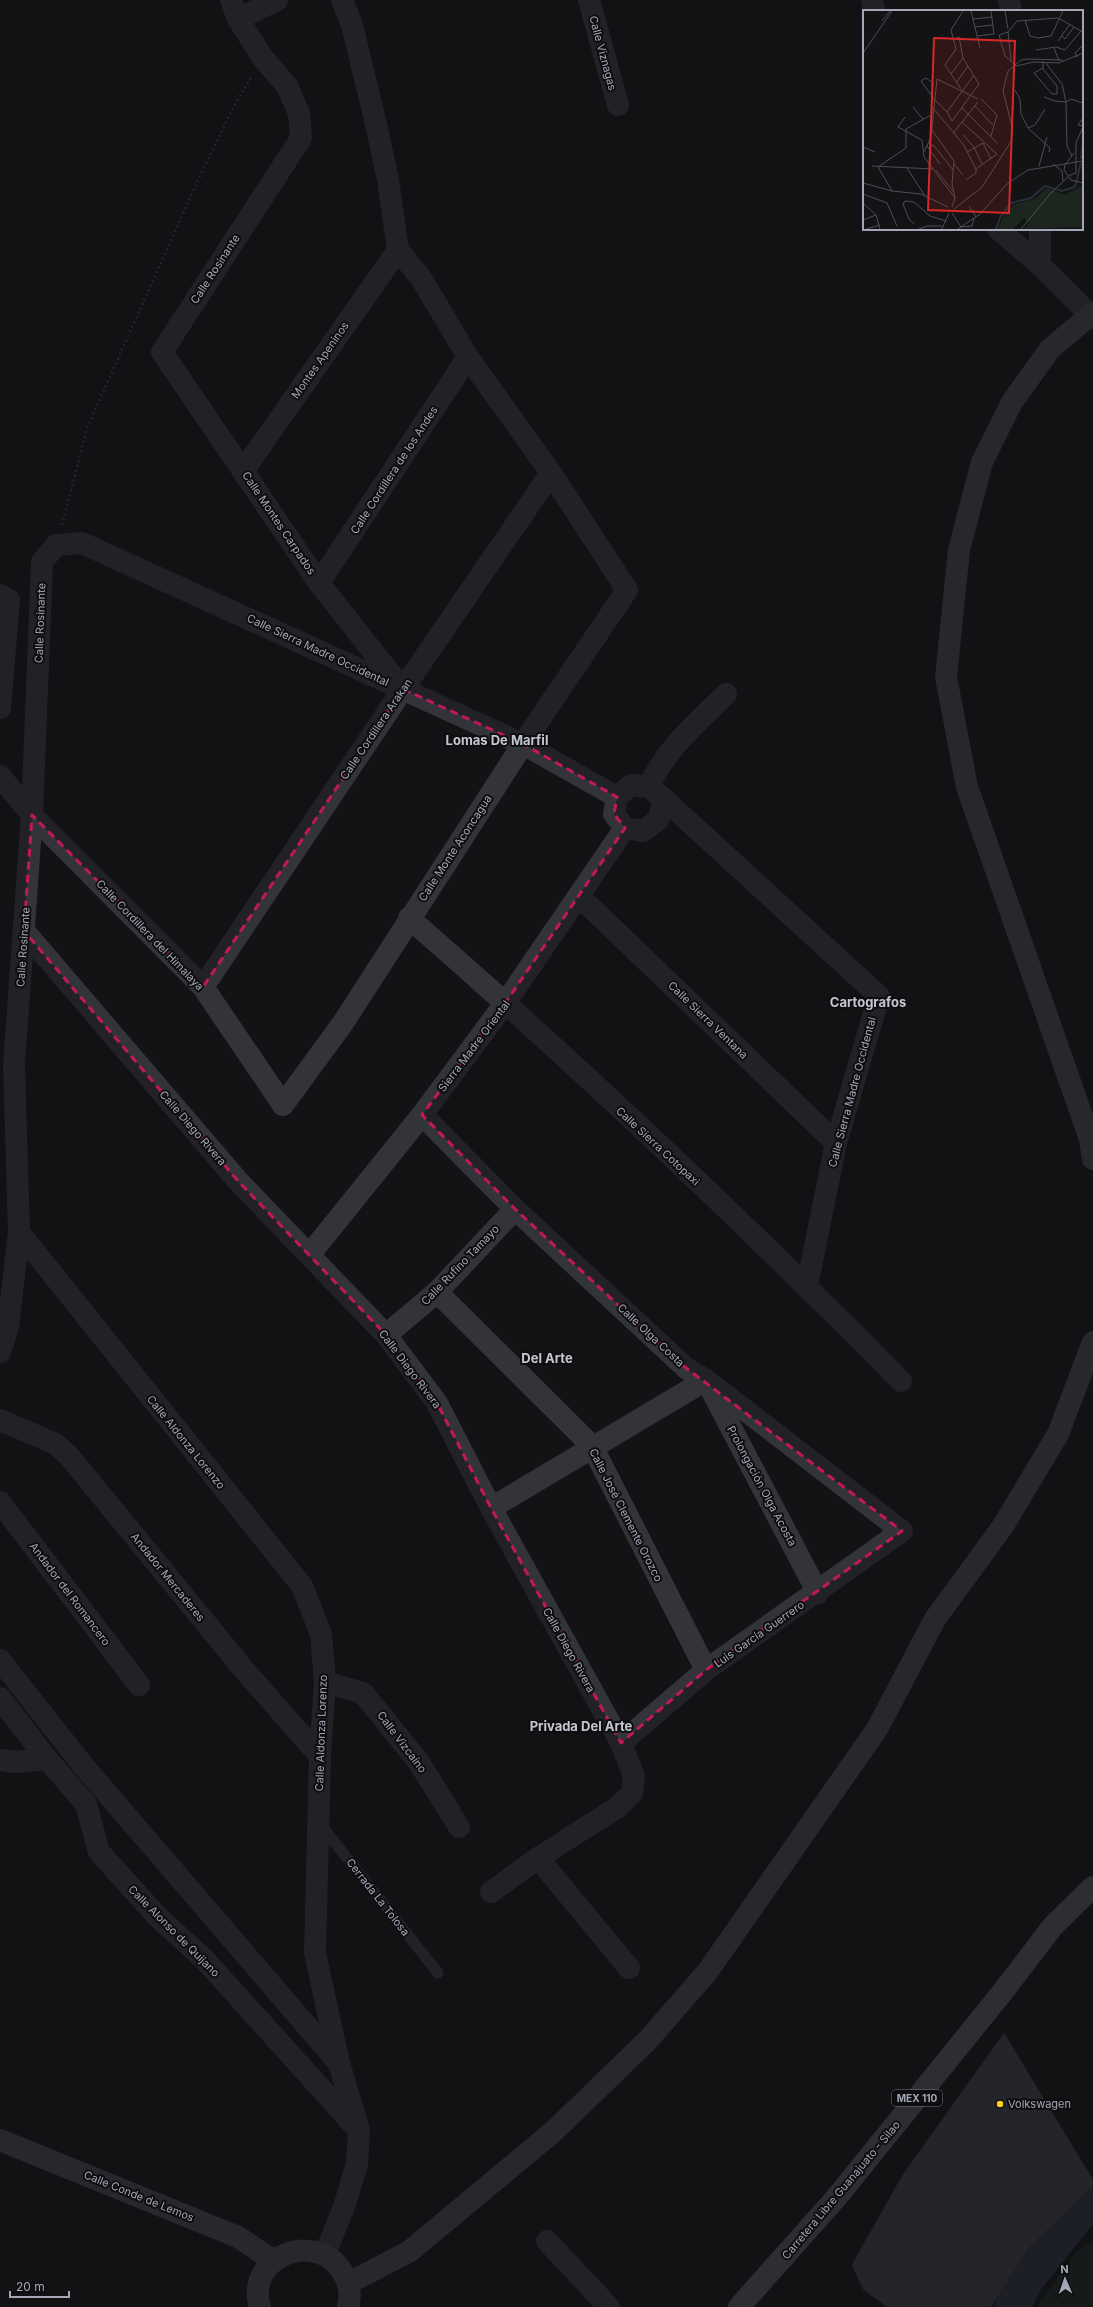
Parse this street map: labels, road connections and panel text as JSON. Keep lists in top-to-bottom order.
{
  "streets": {
    "main road": ["MEX 110", "Carretera Libre Guanajuato - Silao"],
    "street": [
      "Calle Viznagas",
      "Calle Rosinante",
      "Montes Apeninos",
      "Calle Cordillera de los Andes",
      "Calle Montes Carpados",
      "Calle Sierra Madre Occidental",
      "Calle Cordillera Arakan",
      "Calle Monte Aconcagua",
      "Calle Cordillera del Himalaya",
      "Calle Sierra Ventana",
      "Sierra Madre Oriental",
      "Calle Diego Rivera",
      "Calle Sierra Cotopaxi",
      "Calle Rufino Tamayo",
      "Calle Olga Costa",
      "Calle Aldonza Lorenzo",
      "Prolongación Olga Acosta",
      "Calle José Clemente Orozco",
      "Andador Mercaderes",
      "Andador del Romancero",
      "Luis García Guerrero",
      "Calle Vizcaíno",
      "Calle Alonso de Quijano",
      "Calle Conde de Lemos"
    ],
    "lane": ["Cerrada La Tolosa"]
  },
  "crossings": [
    ["Calle Rosinante", "Calle Montes Carpados"],
    ["Calle Rosinante", "Calle Sierra Madre Occidental"],
    ["Calle Rosinante", "Calle Cordillera del Himalaya"],
    ["Calle Rosinante", "Calle Diego Rivera"],
    ["Calle Rosinante", "Calle Aldonza Lorenzo"],
    ["Montes Apeninos", "Calle Montes Carpados"],
    ["Calle Cordillera de los Andes", "Calle Montes Carpados"],
    ["Calle Montes Carpados", "Calle Sierra Madre Occidental"],
    ["Calle Montes Carpados", "Calle Cordillera Arakan"],
    ["Calle Sierra Madre Occidental", "Calle Cordillera Arakan"],
    ["Calle Sierra Madre Occidental", "Calle Monte Aconcagua"],
    ["Calle Sierra Madre Occidental", "Calle Sierra Ventana"],
    ["Calle Sierra Madre Occidental", "Sierra Madre Oriental"],
    ["Calle Sierra Madre Occidental", "Calle Sierra Cotopaxi"],
    ["Calle Cordillera Arakan", "Calle Monte Aconcagua"],
    ["Calle Cordillera Arakan", "Calle Cordillera del Himalaya"],
    ["Calle Monte Aconcagua", "Calle Cordillera del Himalaya"],
    ["Calle Monte Aconcagua", "Calle Sierra Cotopaxi"],
    ["Calle Sierra Ventana", "Sierra Madre Oriental"],
    ["Sierra Madre Oriental", "Calle Diego Rivera"],
    ["Sierra Madre Oriental", "Calle Sierra Cotopaxi"],
    ["Sierra Madre Oriental", "Calle Olga Costa"],
    ["Calle Diego Rivera", "Calle Rufino Tamayo"],
    ["Calle Diego Rivera", "Luis García Guerrero"],
    ["Calle Rufino Tamayo", "Calle Olga Costa"],
    ["Calle Rufino Tamayo", "Calle José Clemente Orozco"],
    ["Calle Olga Costa", "Prolongación Olga Acosta"],
    ["Calle Olga Costa", "Luis García Guerrero"],
    ["Calle Aldonza Lorenzo", "Andador Mercaderes"],
    ["Calle Aldonza Lorenzo", "Calle Vizcaíno"],
    ["Calle Aldonza Lorenzo", "Cerrada La Tolosa"],
    ["Calle Aldonza Lorenzo", "Calle Alonso de Quijano"],
    ["Prolongación Olga Acosta", "Luis García Guerrero"],
    ["Calle José Clemente Orozco", "Luis García Guerrero"]
  ],
  "districts": [
    "Lomas De Marfil",
    "Cartografos",
    "Del Arte",
    "Privada Del Arte"
  ],
  "places": ["Volkswagen"],
  "scale_bar": "20 m",
  "north": "top"
}
